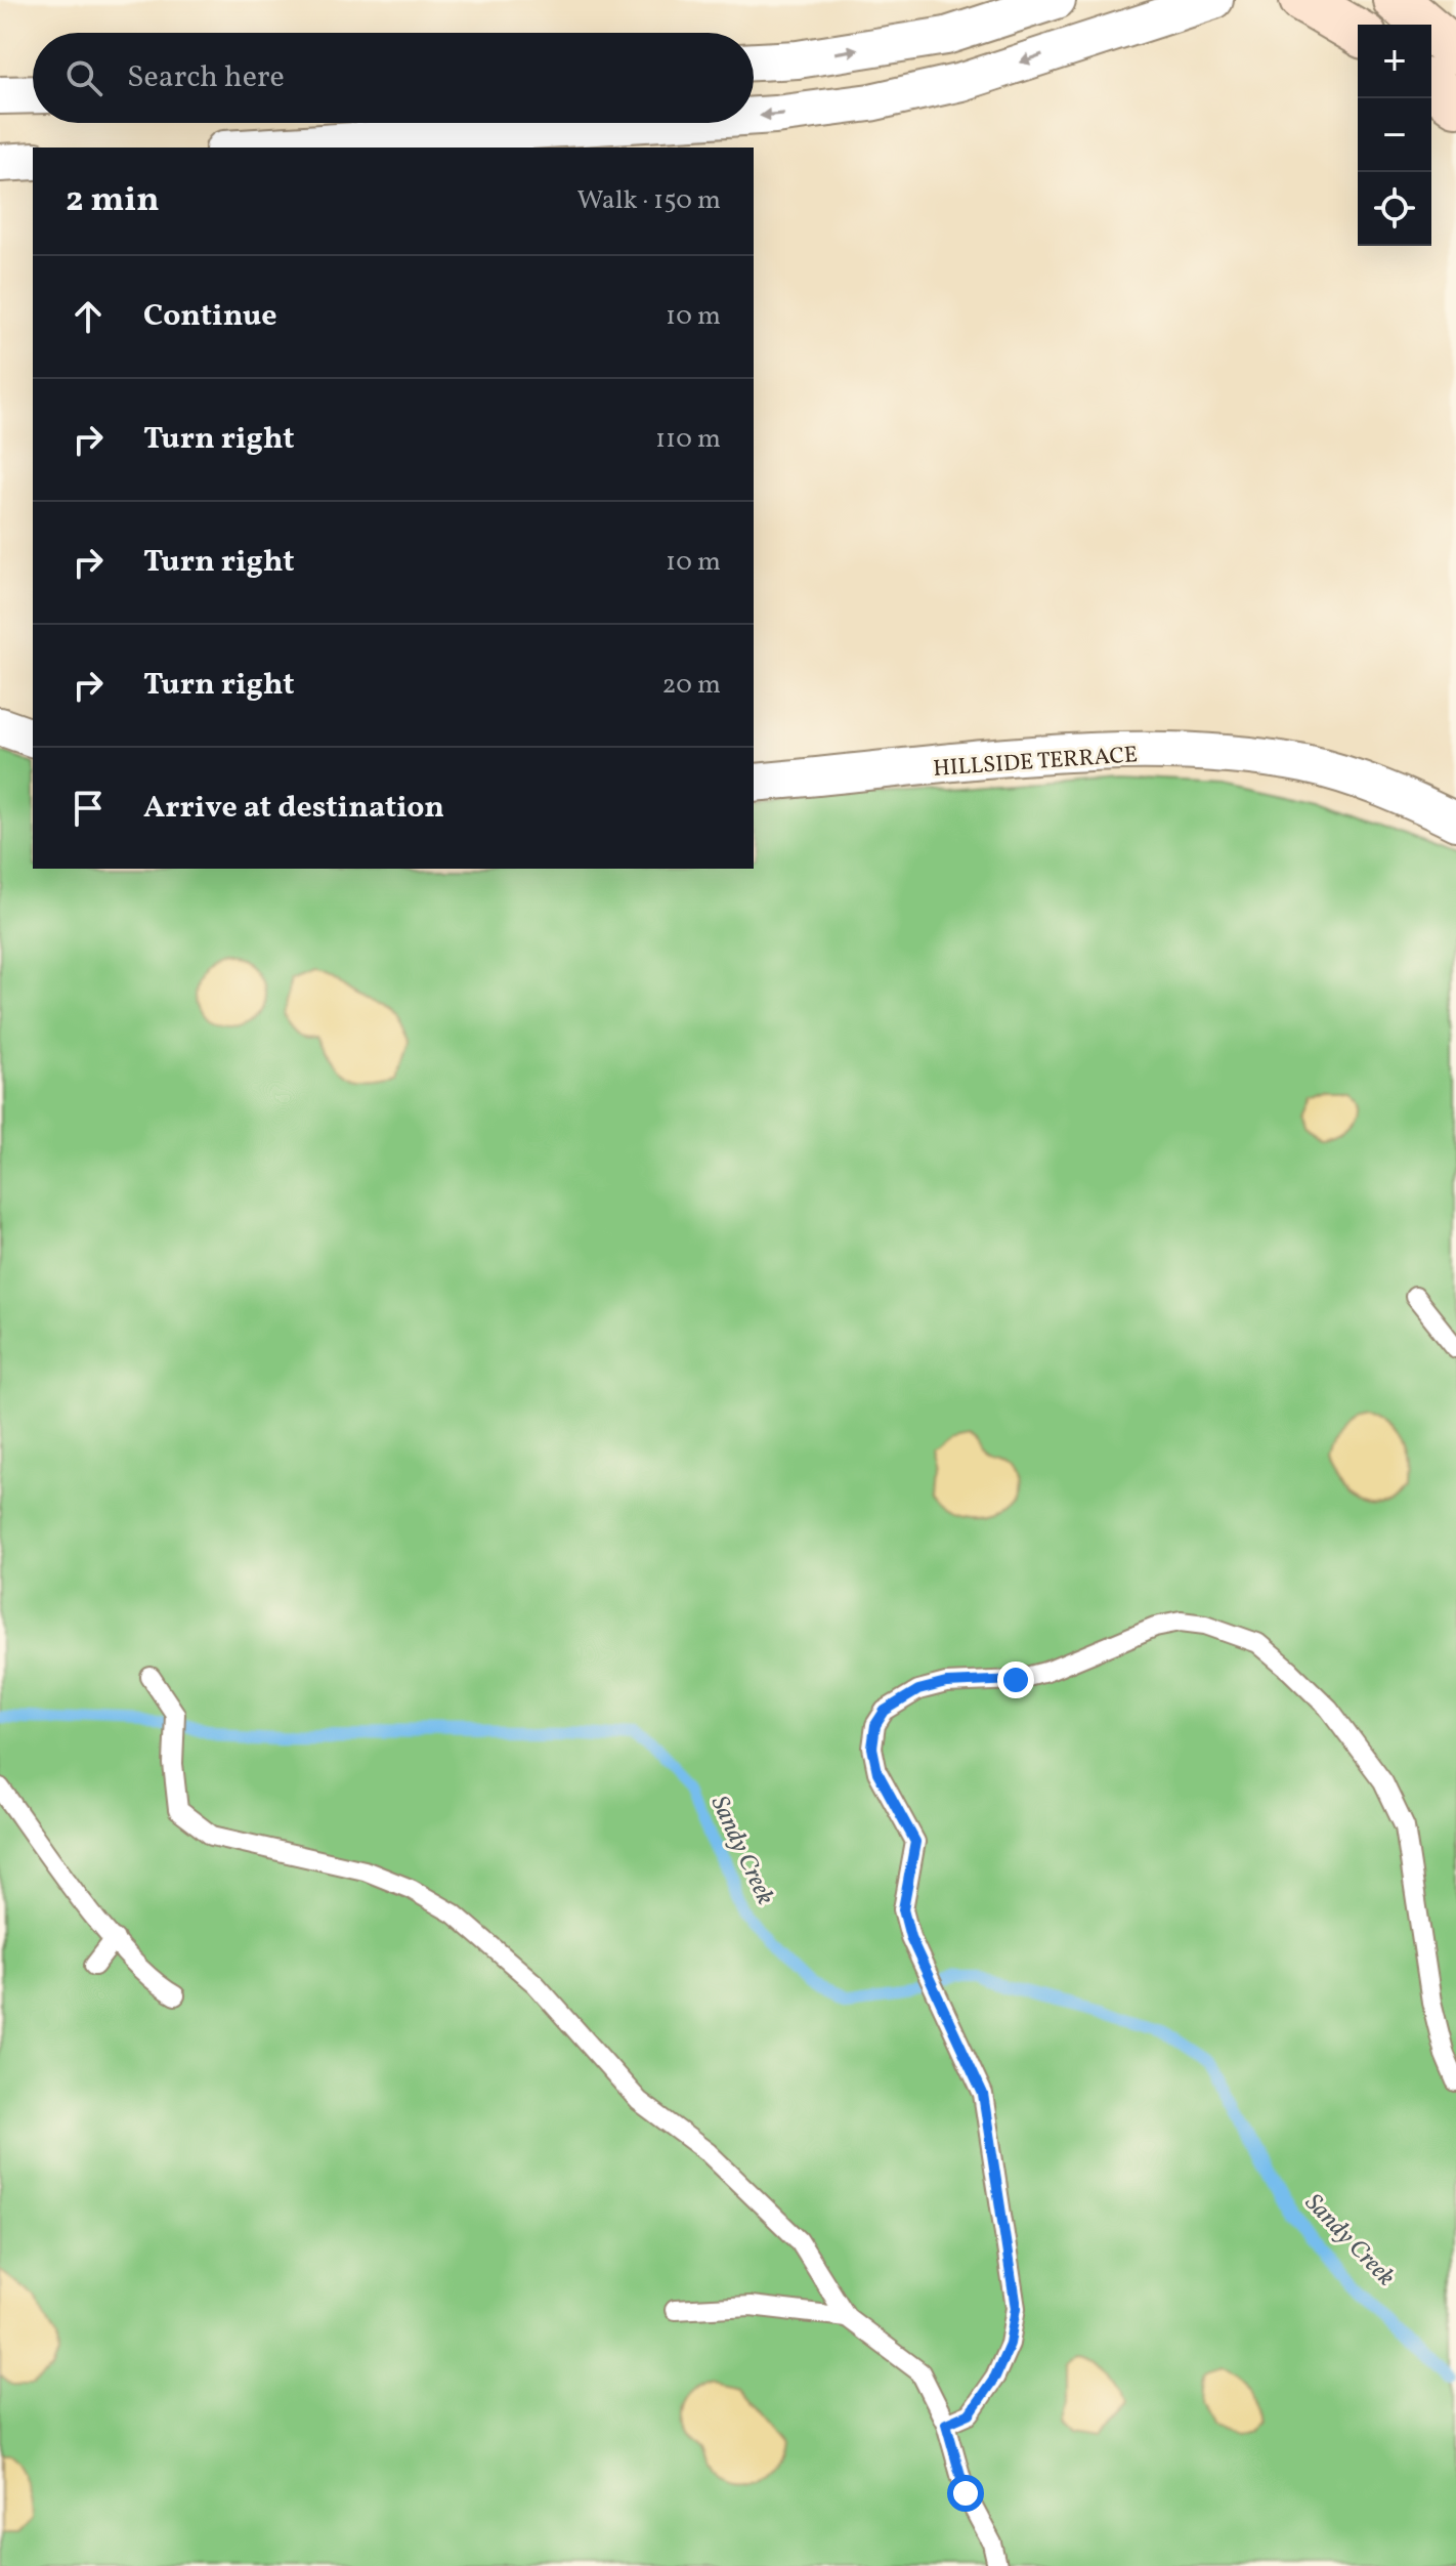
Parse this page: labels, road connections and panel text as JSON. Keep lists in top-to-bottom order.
{
  "streets": {
    "street": ["HILLSIDE TERRACE"]
  },
  "water": ["Sandy Creek"],
  "page": {
    "map_buttons": ["+", "−"],
    "search": "Search here",
    "heading": ["2 min", "Walk · 150 m"],
    "list": [
      ["Continue", "10 m"],
      ["Turn right", "110 m"],
      ["Turn right", "10 m"],
      ["Turn right", "20 m"],
      "Arrive at destination"
    ]
  }
}
